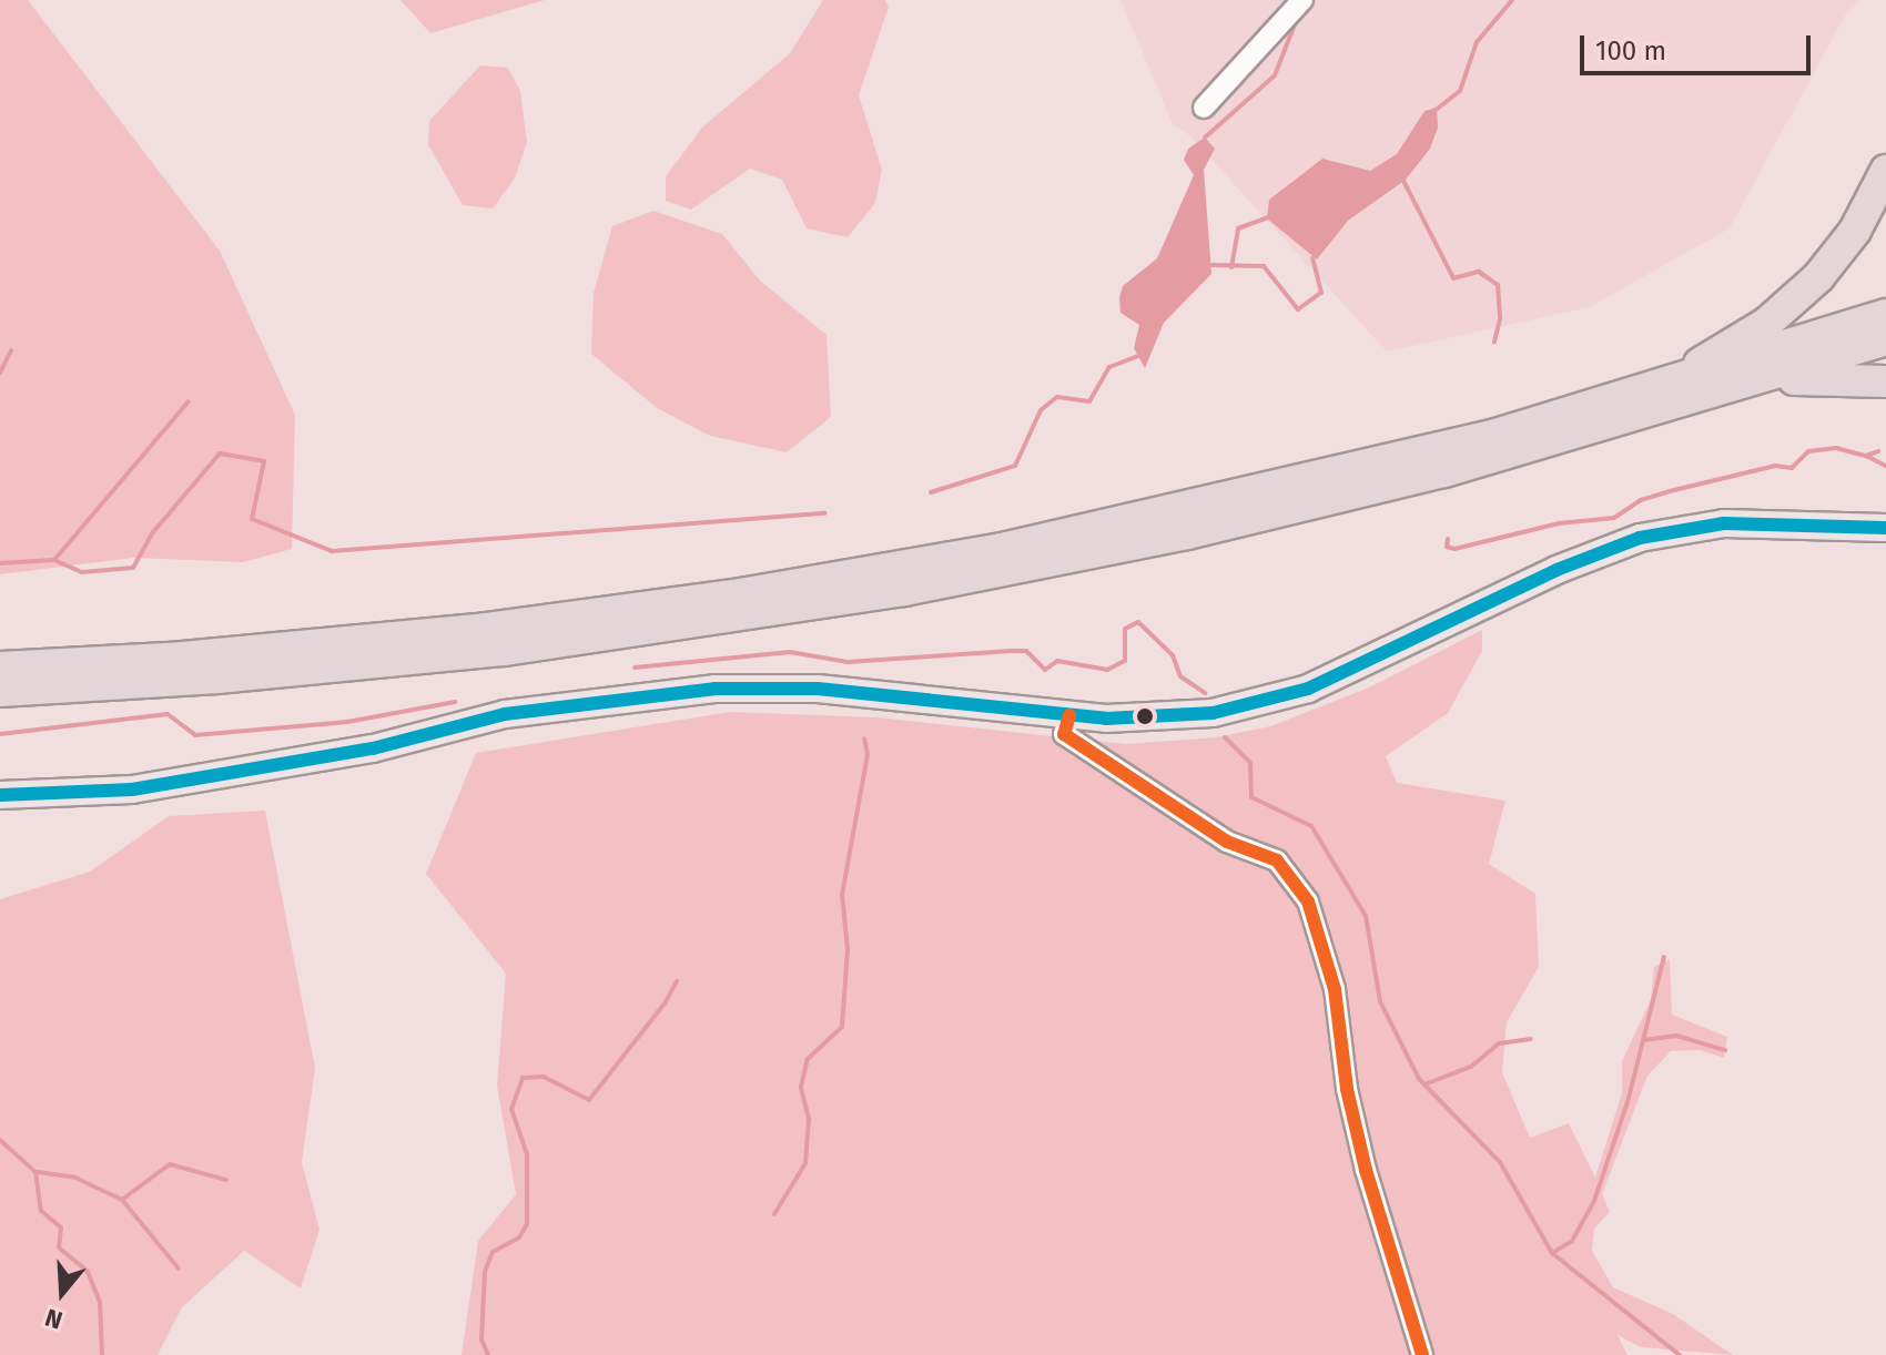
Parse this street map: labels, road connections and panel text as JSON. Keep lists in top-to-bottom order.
{
  "scale_bar": "100 m",
  "north": "bottom"
}
